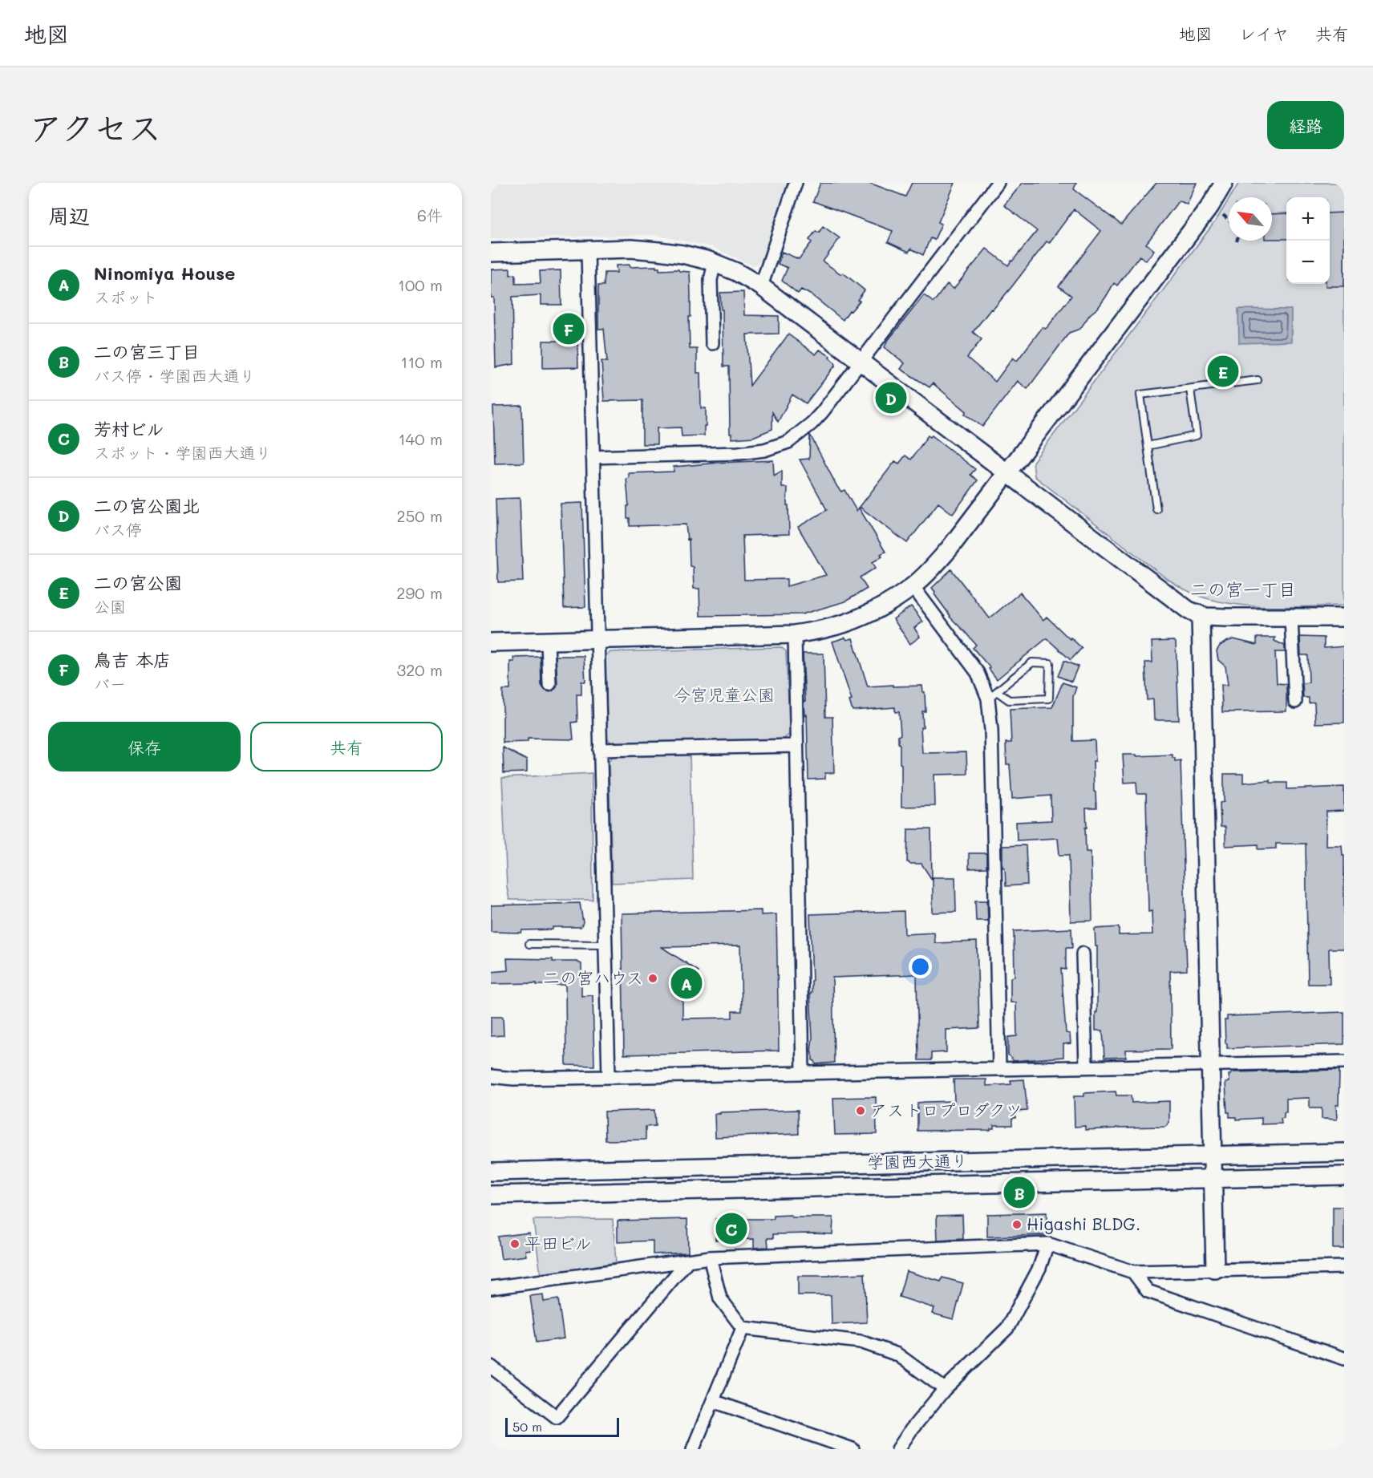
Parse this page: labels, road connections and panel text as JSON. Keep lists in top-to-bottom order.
{
  "streets": {
    "street": ["学園西大通り"]
  },
  "districts": ["二の宮一丁目"],
  "parks": ["今宮児童公園"],
  "places": [
    "二の宮ハウス",
    "アストロプロダクツ",
    "Higashi BLDG.",
    "平田ビル"
  ],
  "scale_bar": "50 m",
  "north": "top left",
  "page": {
    "header": "地図",
    "nav": ["地図", "レイヤ", "共有"],
    "title": "アクセス",
    "buttons": [
      "経路",
      ["保存", "共有"]
    ],
    "heading": ["周辺", "6件"],
    "map_buttons": ["+", "−"],
    "list": [
      {
        "mark": "A",
        "name": "Ninomiya House",
        "note": "スポット",
        "value": "100 m"
      },
      {
        "mark": "B",
        "name": "二の宮三丁目",
        "note": "バス停 · 学園西大通り",
        "value": "110 m"
      },
      {
        "mark": "C",
        "name": "芳村ビル",
        "note": "スポット · 学園西大通り",
        "value": "140 m"
      },
      {
        "mark": "D",
        "name": "二の宮公園北",
        "note": "バス停",
        "value": "250 m"
      },
      {
        "mark": "E",
        "name": "二の宮公園",
        "note": "公園",
        "value": "290 m"
      },
      {
        "mark": "F",
        "name": "鳥吉 本店",
        "note": "バー",
        "value": "320 m"
      }
    ],
    "pins": [
      "F",
      "E",
      "D",
      "A",
      "B",
      "C"
    ],
    "scale": "50 m"
  }
}
